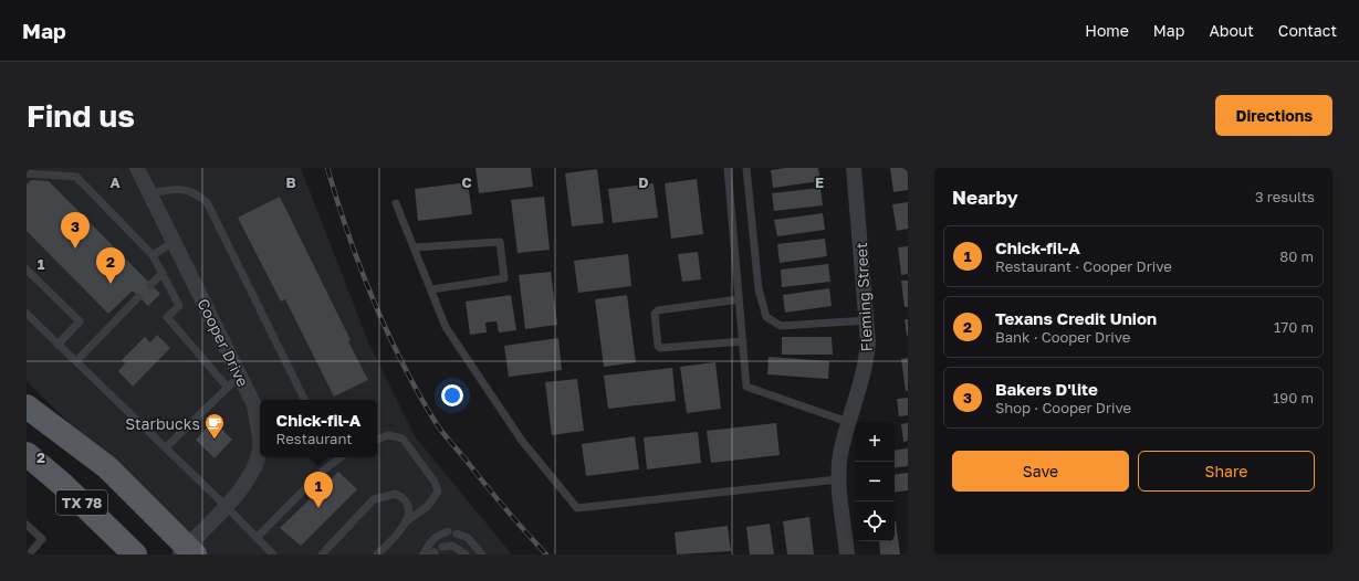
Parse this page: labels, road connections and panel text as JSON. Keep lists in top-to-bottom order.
{
  "streets": {
    "main road": ["TX 78"],
    "street": ["Fleming Street", "Cooper Drive"]
  },
  "crossings": [
    ["Cooper Drive", "TX 78"]
  ],
  "places": {
    "cafe": ["Starbucks"]
  },
  "page": {
    "header": "Map",
    "nav": [
      "Home",
      "Map",
      "About",
      "Contact"
    ],
    "buttons": [
      "Directions",
      ["Save", "Share"]
    ],
    "title": "Find us",
    "heading": ["Nearby", "3 results"],
    "pins": ["3", "2", "1"],
    "list": [
      {
        "mark": "1",
        "name": "Chick-fil-A",
        "note": "Restaurant · Cooper Drive",
        "value": "80 m"
      },
      {
        "mark": "2",
        "name": "Texans Credit Union",
        "note": "Bank · Cooper Drive",
        "value": "170 m"
      },
      {
        "mark": "3",
        "name": "Bakers D'lite",
        "note": "Shop · Cooper Drive",
        "value": "190 m"
      }
    ],
    "popup": ["Chick-fil-A", "Restaurant"],
    "map_buttons": ["+", "−"]
  },
  "grid": {
    "columns": [
      "A",
      "B",
      "C",
      "D",
      "E"
    ],
    "rows": ["1", "2"]
  }
}
